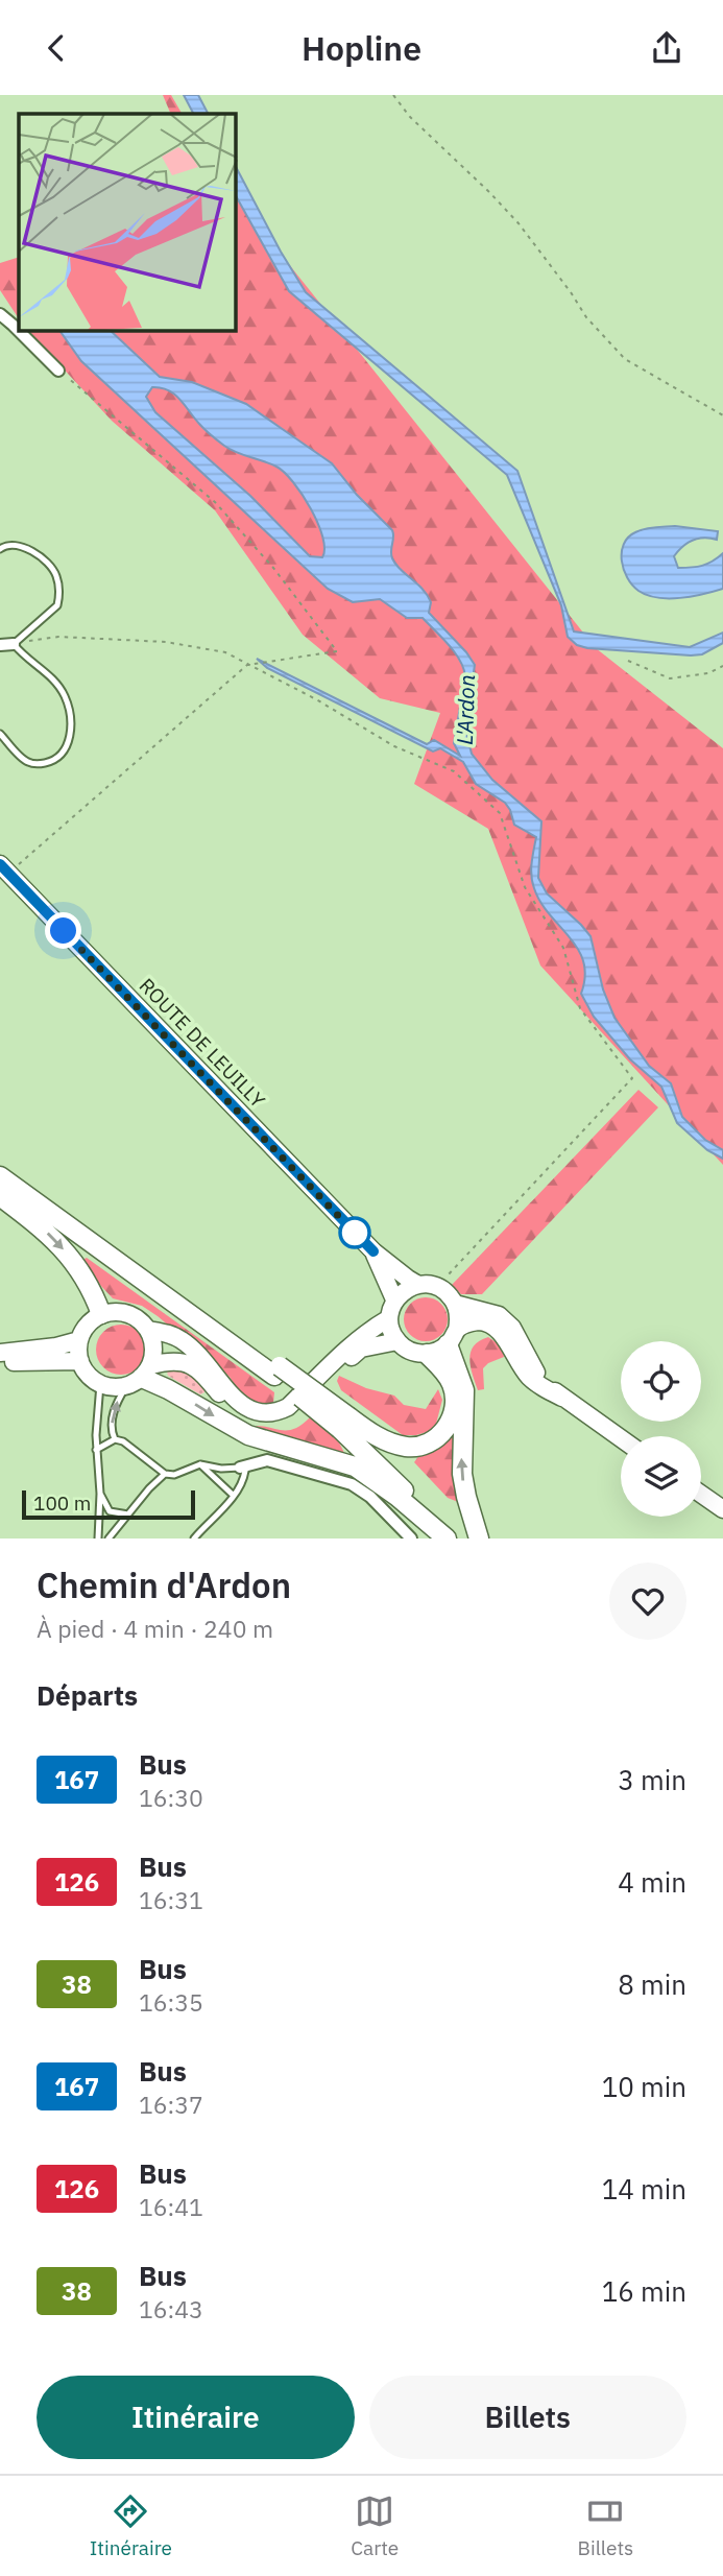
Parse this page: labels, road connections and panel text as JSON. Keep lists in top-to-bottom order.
{
  "streets": {
    "main road": ["ROUTE DE LEUILLY"]
  },
  "water": ["L'Ardon"],
  "lines": ["bus line 167"],
  "scale_bar": "100 m",
  "page": {
    "header": "Hopline",
    "scale": "100 m",
    "heading": [
      ["Chemin d'Ardon", "À pied · 4 min · 240 m"],
      "Départs"
    ],
    "list": [
      {
        "mark": "167",
        "name": "Bus",
        "note": "16:30",
        "value": "3 min"
      },
      {
        "mark": "126",
        "name": "Bus",
        "note": "16:31",
        "value": "4 min"
      },
      {
        "mark": "38",
        "name": "Bus",
        "note": "16:35",
        "value": "8 min"
      },
      {
        "mark": "167",
        "name": "Bus",
        "note": "16:37",
        "value": "10 min"
      },
      {
        "mark": "126",
        "name": "Bus",
        "note": "16:41",
        "value": "14 min"
      },
      {
        "mark": "38",
        "name": "Bus",
        "note": "16:43",
        "value": "16 min"
      }
    ],
    "buttons": ["Itinéraire", "Billets"],
    "tabs": ["Itinéraire", "Carte", "Billets"]
  }
}
